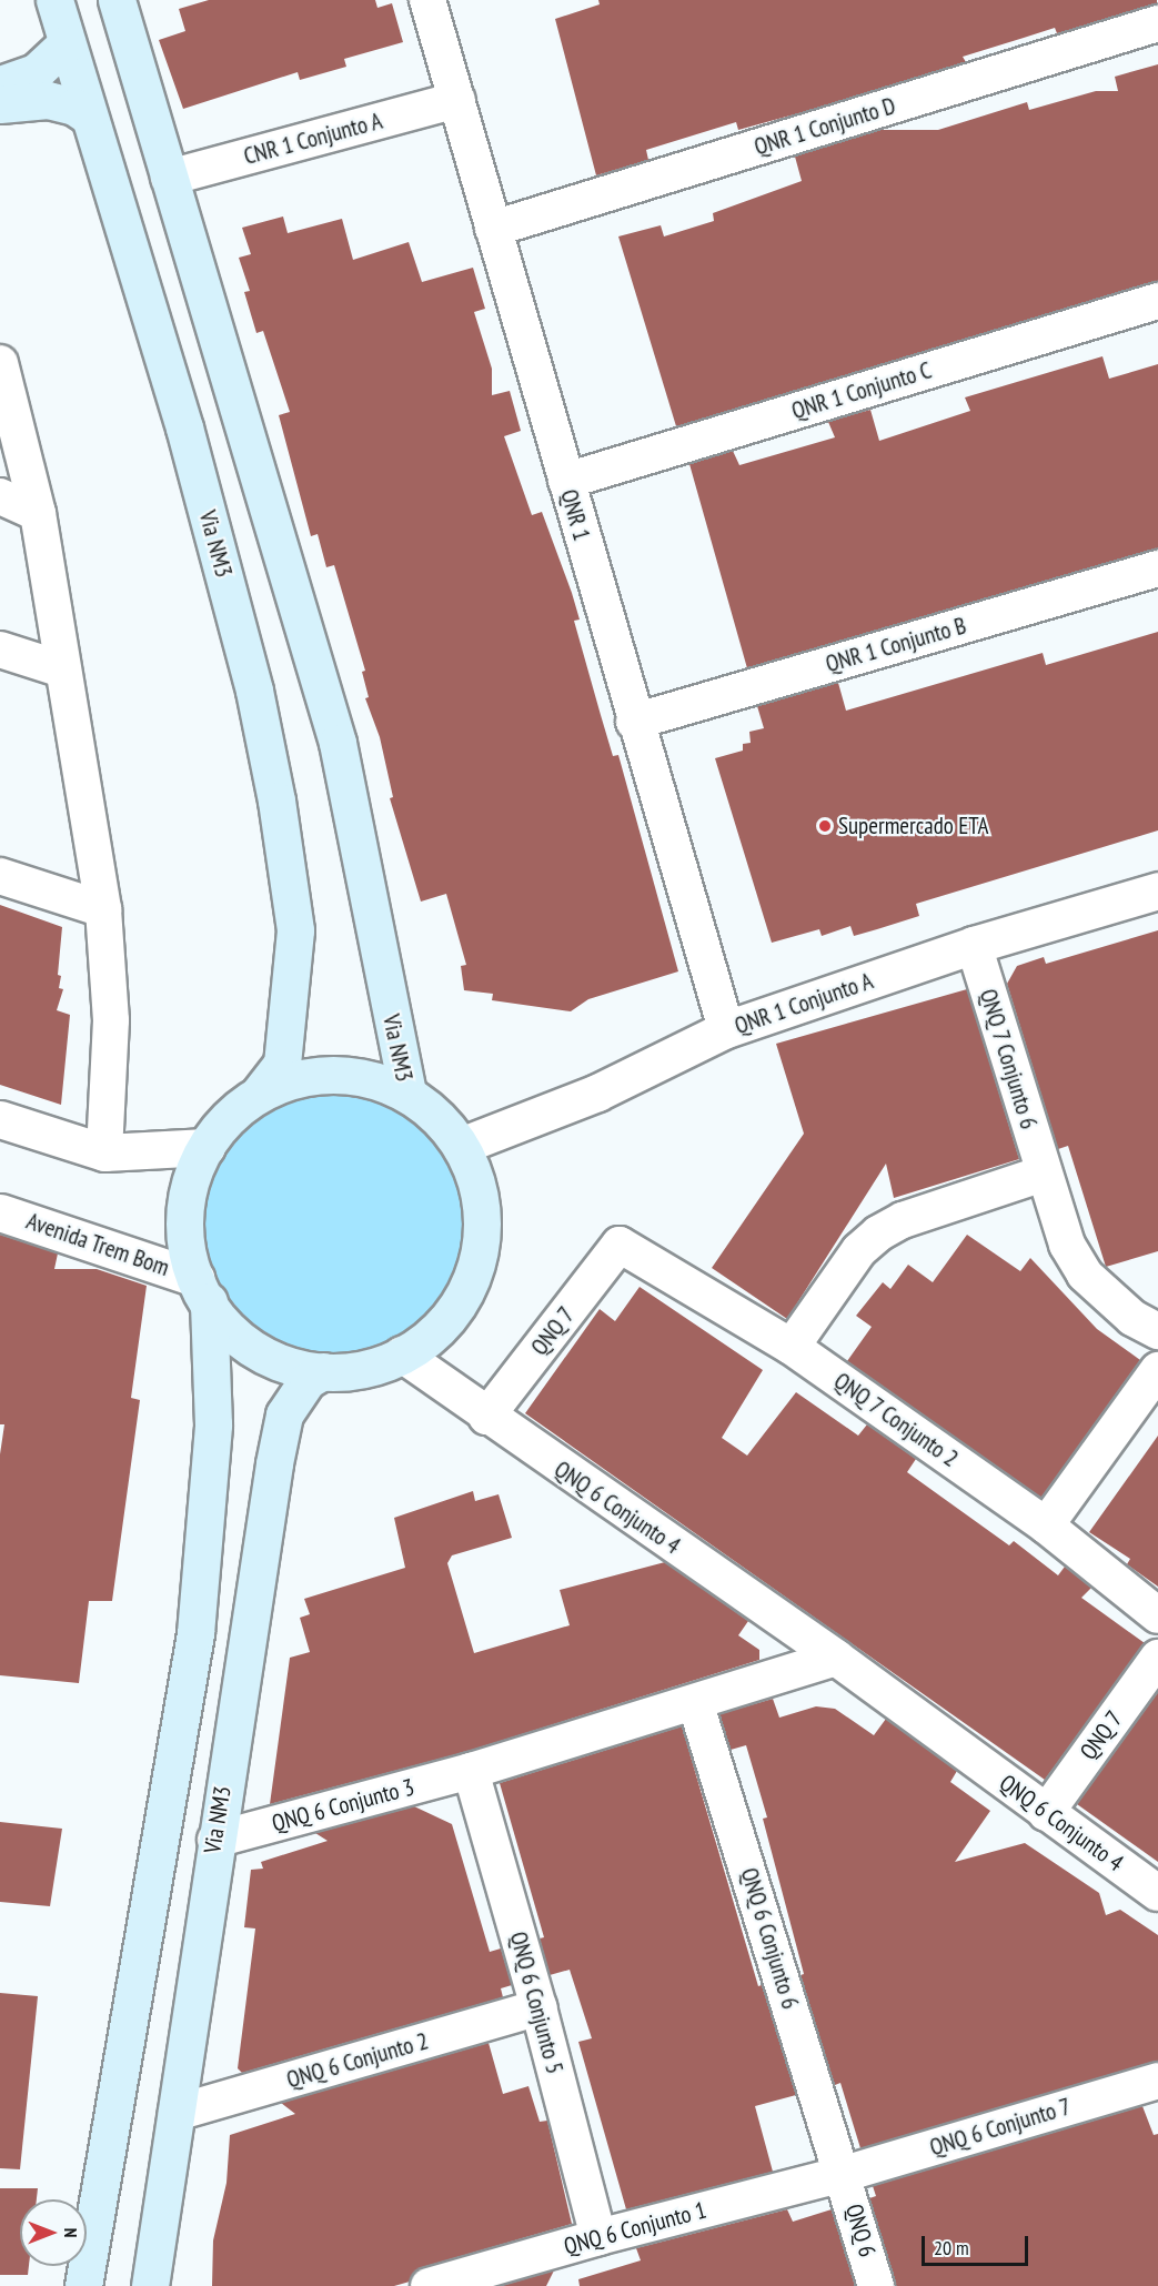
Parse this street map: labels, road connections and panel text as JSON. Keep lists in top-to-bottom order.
{
  "streets": {
    "main road": ["Via NM3"],
    "street": [
      "QNR 1 Conjunto D",
      "CNR 1 Conjunto A",
      "QNR 1 Conjunto C",
      "QNR 1",
      "QNR 1 Conjunto B",
      "QNR 1 Conjunto A",
      "QNQ 7 Conjunto 6",
      "Avenida Trem Bom",
      "QNQ 7",
      "QNQ 7 Conjunto 2",
      "QNQ 6 Conjunto 4",
      "QNQ 6 Conjunto 3",
      "QNQ 6 Conjunto 6",
      "QNQ 6 Conjunto 5",
      "QNQ 6 Conjunto 2",
      "QNQ 6 Conjunto 7",
      "QNQ 6 Conjunto 1",
      "QNQ 6"
    ]
  },
  "crossings": [
    ["QNR 1 Conjunto D", "QNR 1"],
    ["CNR 1 Conjunto A", "QNR 1"],
    ["CNR 1 Conjunto A", "Via NM3"],
    ["QNR 1 Conjunto C", "QNR 1"],
    ["QNR 1", "QNR 1 Conjunto B"],
    ["QNR 1", "QNR 1 Conjunto A"],
    ["Via NM3", "QNQ 6 Conjunto 3"],
    ["Via NM3", "QNQ 6 Conjunto 2"],
    ["QNR 1 Conjunto A", "QNQ 7 Conjunto 6"],
    ["QNQ 7", "QNQ 7 Conjunto 2"],
    ["QNQ 7", "QNQ 6 Conjunto 4"],
    ["QNQ 6 Conjunto 3", "QNQ 6 Conjunto 5"],
    ["QNQ 6 Conjunto 6", "QNQ 6 Conjunto 7"],
    ["QNQ 6 Conjunto 6", "QNQ 6 Conjunto 1"],
    ["QNQ 6 Conjunto 6", "QNQ 6"],
    ["QNQ 6 Conjunto 5", "QNQ 6 Conjunto 2"],
    ["QNQ 6 Conjunto 5", "QNQ 6 Conjunto 1"],
    ["QNQ 6 Conjunto 7", "QNQ 6 Conjunto 1"],
    ["QNQ 6 Conjunto 7", "QNQ 6"],
    ["QNQ 6 Conjunto 1", "QNQ 6"]
  ],
  "places": ["Supermercado ETA"],
  "scale_bar": "20 m",
  "north": "right"
}
